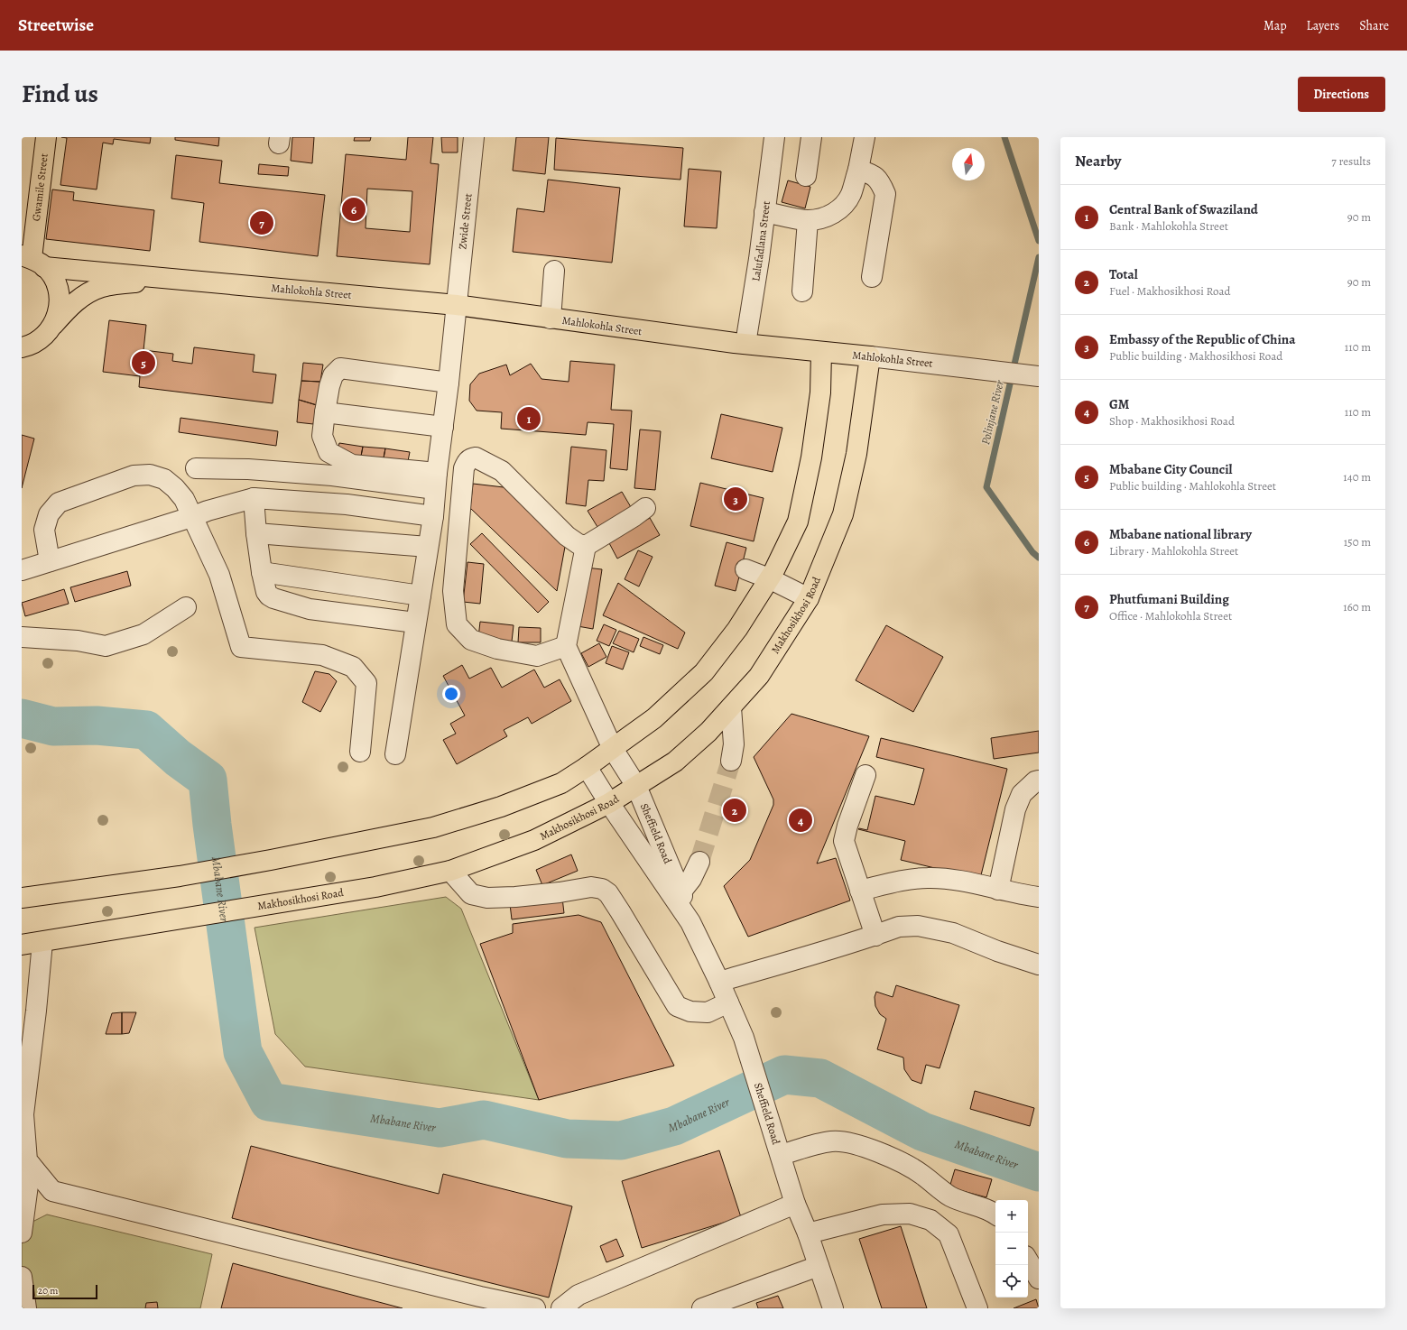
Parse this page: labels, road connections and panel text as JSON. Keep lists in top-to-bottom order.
{
  "streets": {
    "main road": ["Gwamile Street", "Mahlokohla Street", "Makhosikhosi Road"],
    "street": ["Zwide Street", "Lalufadlana Street", "Sheffield Road"]
  },
  "crossings": [
    ["Gwamile Street", "Mahlokohla Street"],
    ["Zwide Street", "Mahlokohla Street"],
    ["Lalufadlana Street", "Mahlokohla Street"],
    ["Mahlokohla Street", "Makhosikhosi Road"],
    ["Makhosikhosi Road", "Sheffield Road"]
  ],
  "water": ["Polinjane River", "Mbabane River"],
  "scale_bar": "20 m",
  "north": "top",
  "page": {
    "header": "Streetwise",
    "nav": ["Map", "Layers", "Share"],
    "title": "Find us",
    "buttons": "Directions",
    "heading": ["Nearby", "7 results"],
    "list": [
      {
        "mark": "1",
        "name": "Central Bank of Swaziland",
        "note": "Bank · Mahlokohla Street",
        "value": "90 m"
      },
      {
        "mark": "2",
        "name": "Total",
        "note": "Fuel · Makhosikhosi Road",
        "value": "90 m"
      },
      {
        "mark": "3",
        "name": "Embassy of the Republic of China",
        "note": "Public building · Makhosikhosi Road",
        "value": "110 m"
      },
      {
        "mark": "4",
        "name": "GM",
        "note": "Shop · Makhosikhosi Road",
        "value": "110 m"
      },
      {
        "mark": "5",
        "name": "Mbabane City Council",
        "note": "Public building · Mahlokohla Street",
        "value": "140 m"
      },
      {
        "mark": "6",
        "name": "Mbabane national library",
        "note": "Library · Mahlokohla Street",
        "value": "150 m"
      },
      {
        "mark": "7",
        "name": "Phutfumani Building",
        "note": "Office · Mahlokohla Street",
        "value": "160 m"
      }
    ],
    "pins": [
      "6",
      "7",
      "5",
      "1",
      "3",
      "2",
      "4"
    ],
    "map_buttons": ["+", "−"],
    "scale": "20 m"
  }
}
